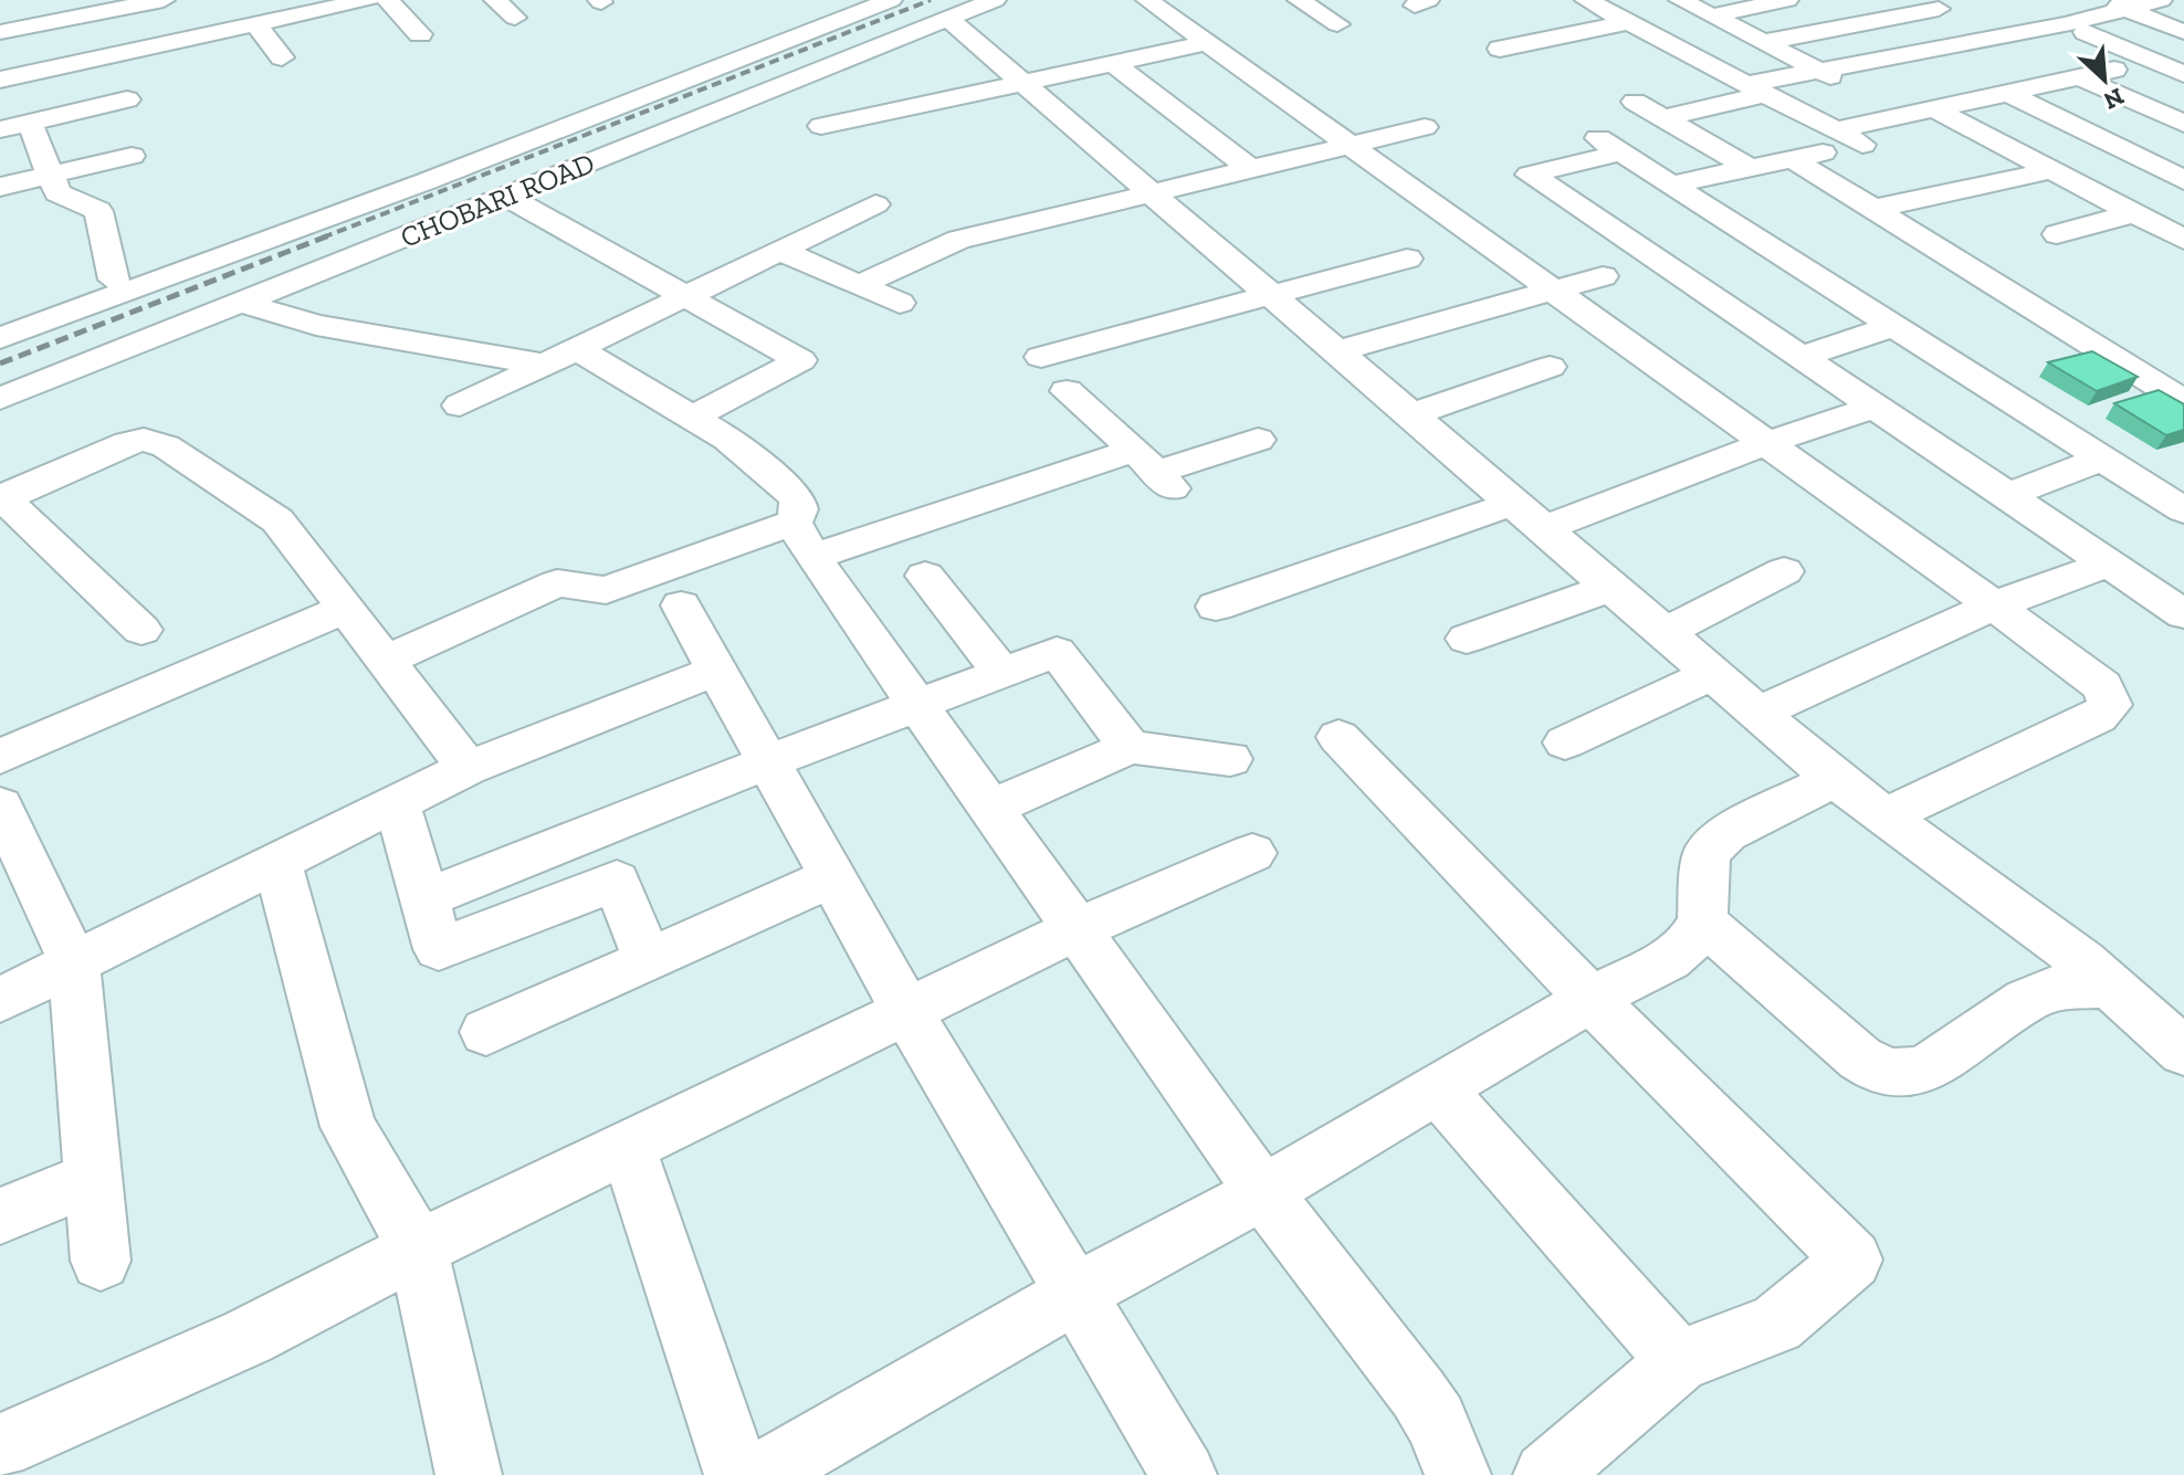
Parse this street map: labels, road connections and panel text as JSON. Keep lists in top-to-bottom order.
{
  "streets": {
    "street": ["CHOBARI ROAD"]
  },
  "north": "bottom right"
}
